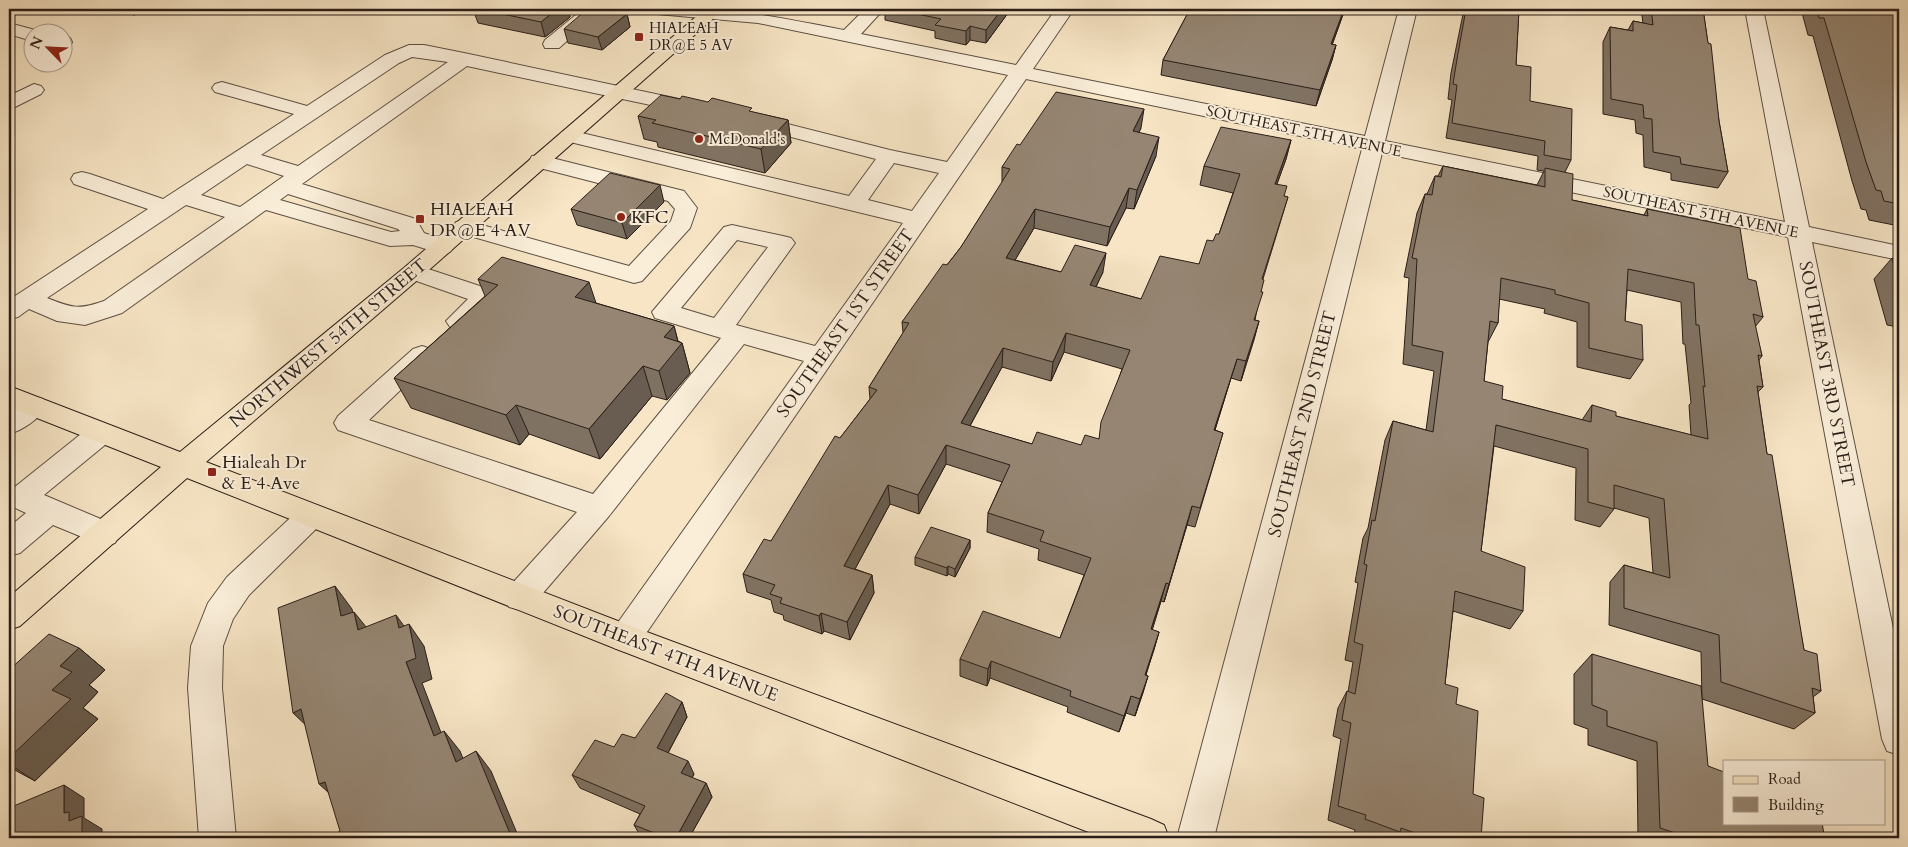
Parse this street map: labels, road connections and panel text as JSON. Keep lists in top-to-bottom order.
{
  "streets": {
    "main road": ["NORTHWEST 54TH STREET", "SOUTHEAST 4TH AVENUE"],
    "street": [
      "SOUTHEAST 5TH AVENUE",
      "SOUTHEAST 1ST STREET",
      "SOUTHEAST 3RD STREET",
      "SOUTHEAST 2ND STREET"
    ]
  },
  "crossings": [
    ["SOUTHEAST 5TH AVENUE", "SOUTHEAST 1ST STREET"],
    ["SOUTHEAST 5TH AVENUE", "NORTHWEST 54TH STREET"],
    ["SOUTHEAST 5TH AVENUE", "SOUTHEAST 3RD STREET"],
    ["SOUTHEAST 5TH AVENUE", "SOUTHEAST 2ND STREET"],
    ["SOUTHEAST 1ST STREET", "SOUTHEAST 4TH AVENUE"],
    ["NORTHWEST 54TH STREET", "SOUTHEAST 4TH AVENUE"]
  ],
  "places": {
    "transit": ["HIALEAH DR@E 5 AV", "HIALEAH DR@E 4 AV", "Hialeah Dr & E 4 Ave"],
    "other": ["McDonald's", "KFC"]
  },
  "legend": ["Road", "Building"],
  "north": "top left"
}
